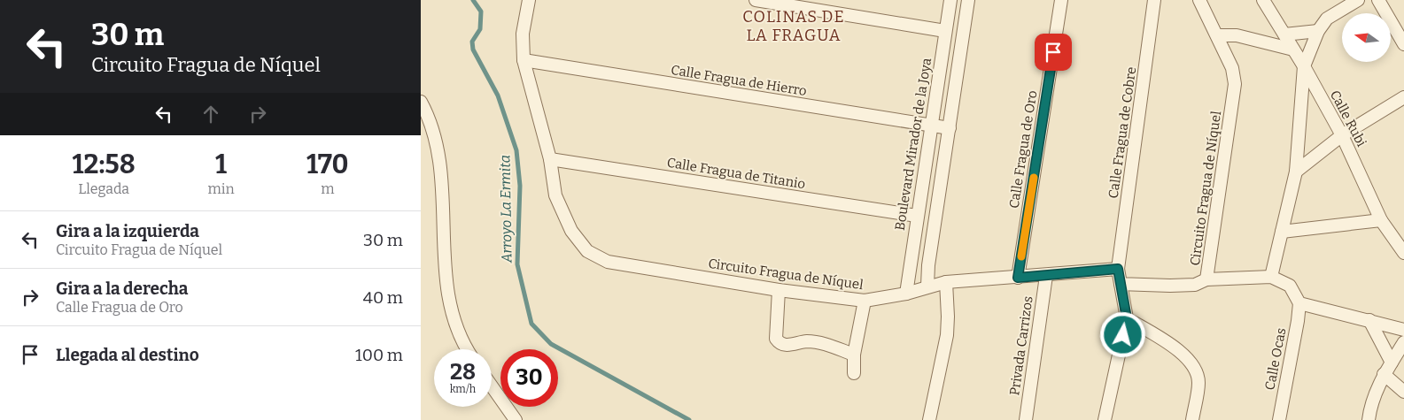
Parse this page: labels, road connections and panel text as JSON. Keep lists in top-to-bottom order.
{
  "streets": {
    "street": [
      "Calle Fragua de Hierro",
      "Calle Rubi",
      "Calle Fragua de Cobre",
      "Boulevard Mirador de la Joya",
      "Calle Fragua de Oro",
      "Calle Fragua de Titanio",
      "Circuito Fragua de Níquel",
      "Privada Carrizos",
      "Calle Ocas"
    ]
  },
  "crossings": [
    ["Calle Fragua de Hierro", "Boulevard Mirador de la Joya"],
    ["Calle Fragua de Hierro", "Circuito Fragua de Níquel"],
    ["Calle Fragua de Cobre", "Circuito Fragua de Níquel"],
    ["Boulevard Mirador de la Joya", "Calle Fragua de Titanio"],
    ["Boulevard Mirador de la Joya", "Circuito Fragua de Níquel"],
    ["Calle Fragua de Oro", "Circuito Fragua de Níquel"],
    ["Calle Fragua de Titanio", "Circuito Fragua de Níquel"],
    ["Circuito Fragua de Níquel", "Privada Carrizos"]
  ],
  "districts": ["COLINAS DE LA FRAGUA"],
  "water": ["Arroyo La Ermita"],
  "north": "left",
  "page": {
    "turn": ["30 m", "Circuito Fragua de Níquel"],
    "eta": [
      "12:58",
      "Llegada",
      "1",
      "min",
      "170",
      "m"
    ],
    "list": [
      {
        "name": "Gira a la izquierda",
        "note": "Circuito Fragua de Níquel",
        "value": "30 m"
      },
      {
        "name": "Gira a la derecha",
        "note": "Calle Fragua de Oro",
        "value": "40 m"
      },
      {
        "name": "Llegada al destino",
        "value": "100 m"
      }
    ],
    "speed": "28 km/h",
    "limit": "30"
  }
}
